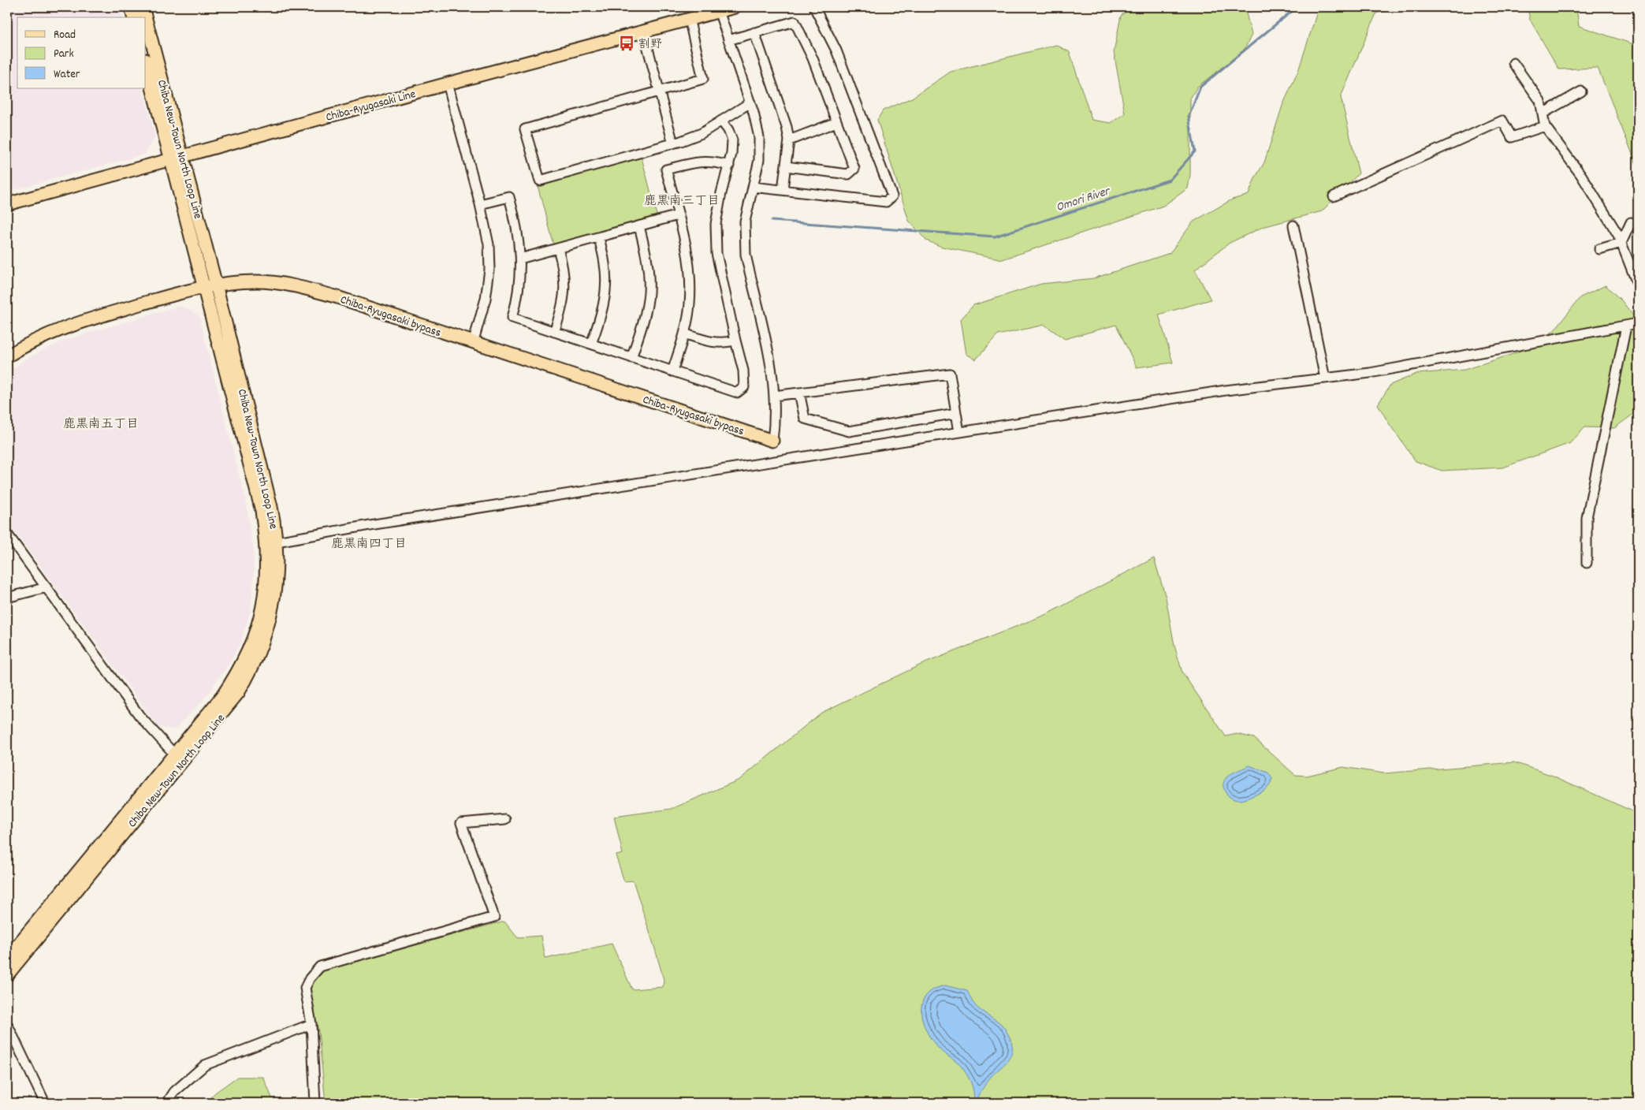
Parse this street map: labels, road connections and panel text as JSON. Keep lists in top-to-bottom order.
{
  "streets": {
    "main road": ["Chiba-Ryugasaki Line", "Chiba New-Town North Loop Line", "Chiba-Ryugasaki bypass"]
  },
  "crossings": [
    ["Chiba-Ryugasaki Line", "Chiba New-Town North Loop Line"],
    ["Chiba New-Town North Loop Line", "Chiba-Ryugasaki bypass"]
  ],
  "districts": ["鹿黒南三丁目", "鹿黒南五丁目", "鹿黒南四丁目"],
  "water": ["Omori River"],
  "places": {
    "bus stop": ["割野"]
  },
  "legend": ["Road", "Park", "Water"]
}
